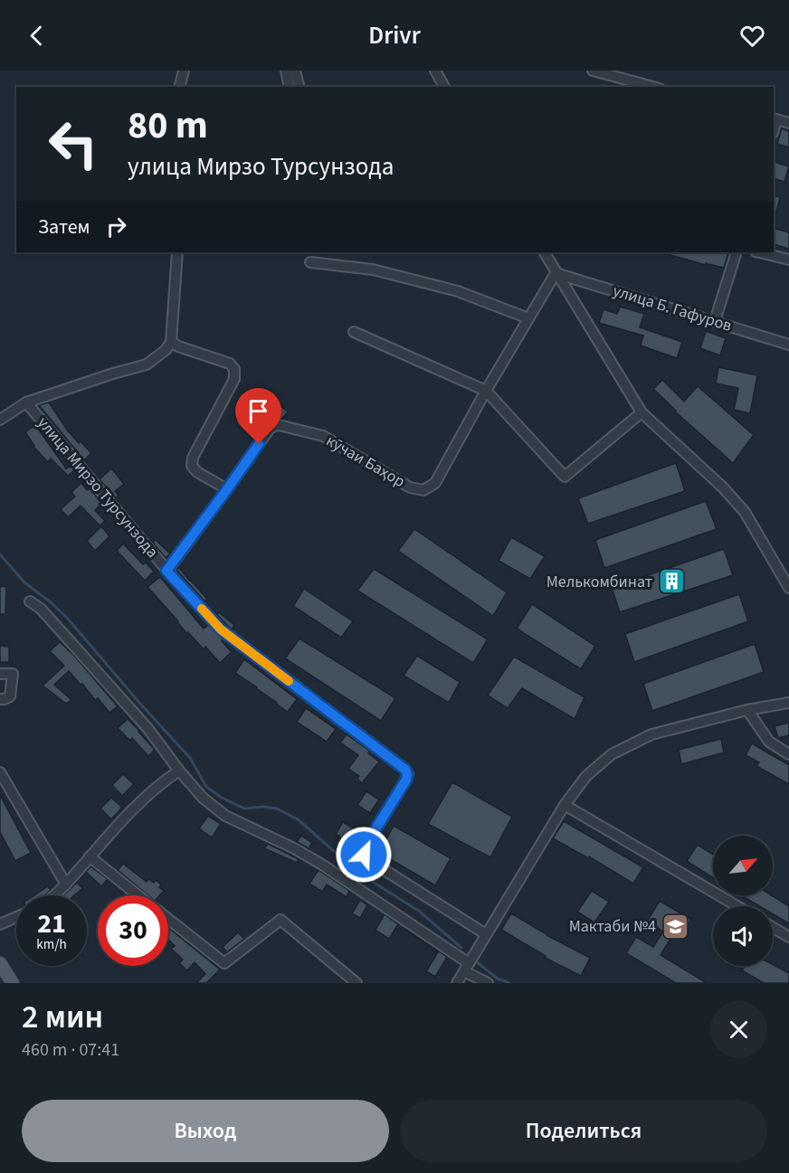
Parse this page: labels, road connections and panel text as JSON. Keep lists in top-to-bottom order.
{
  "streets": {
    "street": ["улица Б. Гафуров", "кӯчаи Баҳор", "улица Мирзо Турсунзода"]
  },
  "crossings": [
    ["улица Б. Гафуров", "кӯчаи Баҳор"],
    ["кӯчаи Баҳор", "улица Мирзо Турсунзода"]
  ],
  "places": {
    "building": ["Мелькомбинат"],
    "school or university": ["Мактаби №4"]
  },
  "north": "top right",
  "page": {
    "header": "Drivr",
    "turn": ["80 m", "улица Мирзо Турсунзода"],
    "then": "Затем",
    "speed": "21 km/h",
    "limit": "30",
    "heading": ["2 мин", "460 m · 07:41"],
    "buttons": ["Выход", "Поделиться"]
  }
}
